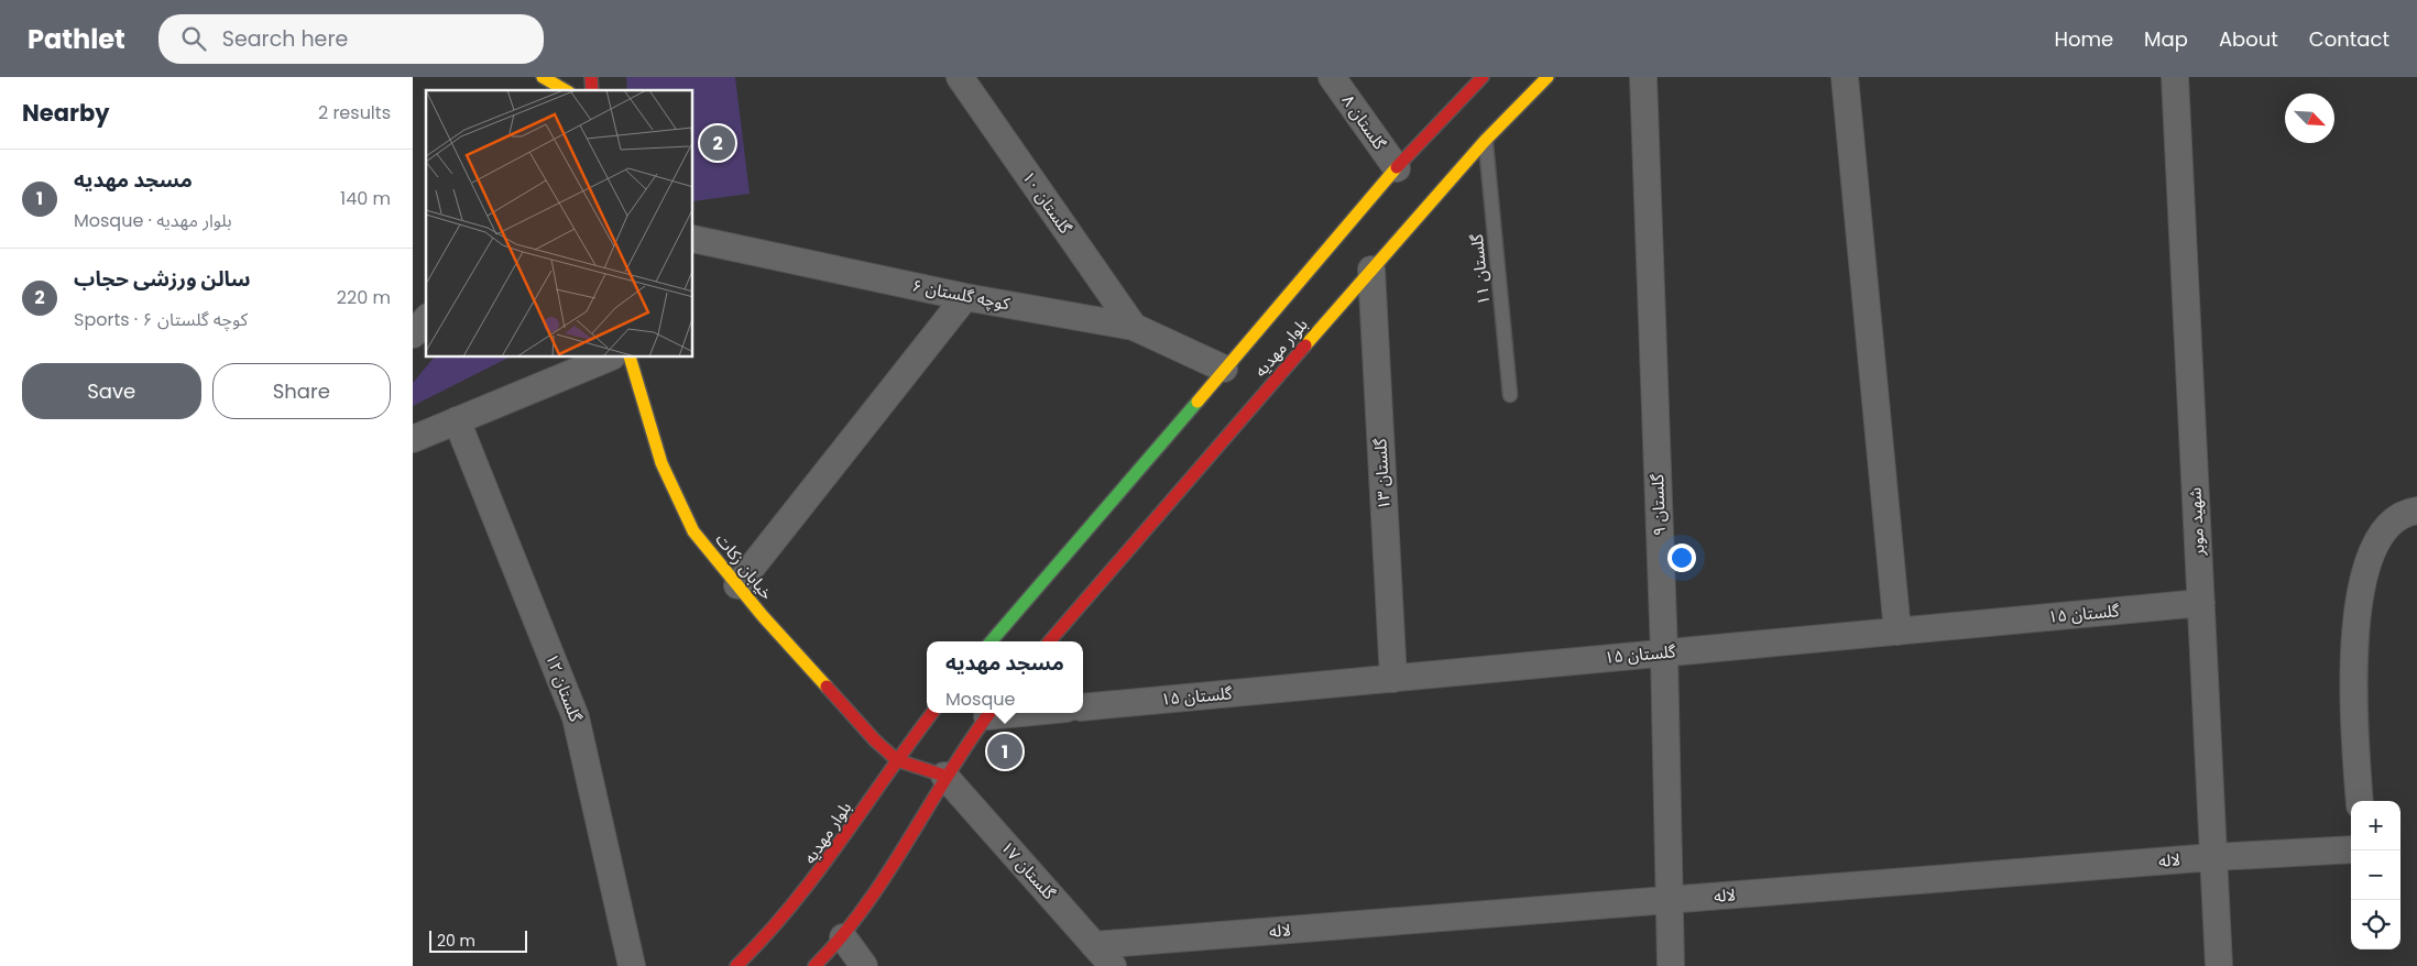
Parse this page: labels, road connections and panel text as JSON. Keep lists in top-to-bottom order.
{
  "streets": {
    "main road": ["بلوار مهدیه", "خیابان زکات"],
    "street": [
      "گلستان ۸",
      "گلستان ۱۰",
      "کوچه گلستان ۶",
      "گلستان ۱۳",
      "گلستان ۹",
      "شهید موبر",
      "گلستان ۱۵",
      "گلستان ۱۲",
      "لاله",
      "گلستان ۱۷"
    ],
    "lane": ["گلستان ۱۱"]
  },
  "crossings": [
    ["گلستان ۸", "بلوار مهدیه"],
    ["گلستان ۱۰", "کوچه گلستان ۶"],
    ["گلستان ۱۱", "بلوار مهدیه"],
    ["کوچه گلستان ۶", "بلوار مهدیه"],
    ["بلوار مهدیه", "گلستان ۱۳"],
    ["بلوار مهدیه", "خیابان زکات"],
    ["گلستان ۱۳", "گلستان ۱۵"],
    ["گلستان ۹", "گلستان ۱۵"],
    ["گلستان ۹", "لاله"],
    ["شهید موبر", "گلستان ۱۵"],
    ["شهید موبر", "لاله"],
    ["لاله", "گلستان ۱۷"]
  ],
  "scale_bar": "20 m",
  "north": "bottom right",
  "page": {
    "header": "Pathlet",
    "search": "Search here",
    "nav": [
      "Home",
      "Map",
      "About",
      "Contact"
    ],
    "heading": ["Nearby", "2 results"],
    "pins": ["2", "1"],
    "list": [
      {
        "mark": "1",
        "name": "مسجد مهدیه",
        "note": "Mosque · بلوار مهدیه",
        "value": "140 m"
      },
      {
        "mark": "2",
        "name": "سالن ورزشی حجاب",
        "note": "Sports · کوچه گلستان ۶",
        "value": "220 m"
      }
    ],
    "buttons": ["Save", "Share"],
    "popup": ["مسجد مهدیه", "Mosque"],
    "map_buttons": ["+", "−"],
    "scale": "20 m"
  }
}
